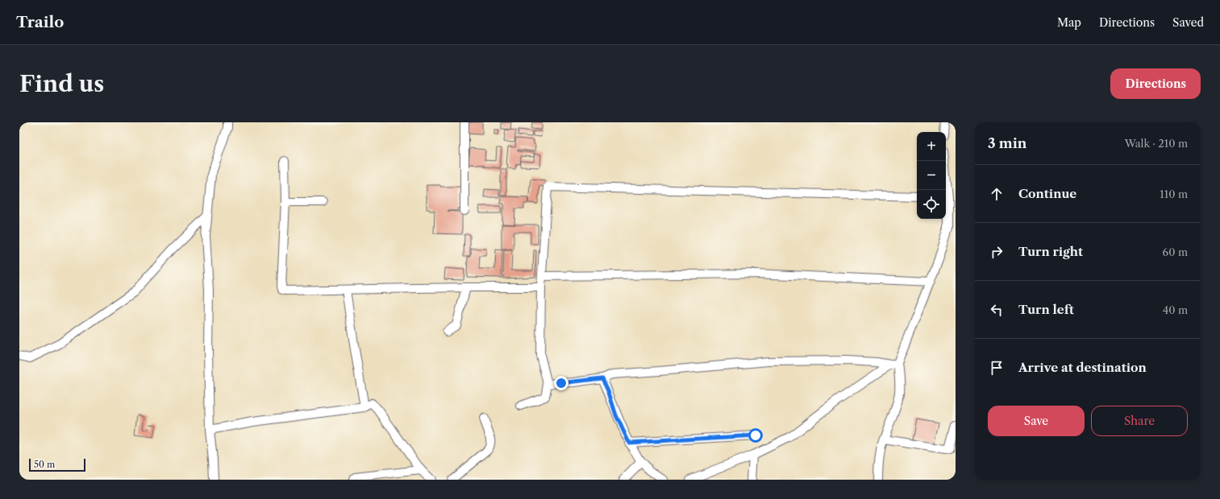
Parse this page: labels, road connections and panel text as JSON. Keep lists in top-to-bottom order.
{
  "scale_bar": "50 m",
  "page": {
    "header": "Trailo",
    "nav": ["Map", "Directions", "Saved"],
    "buttons": [
      "Directions",
      ["Save", "Share"]
    ],
    "title": "Find us",
    "heading": ["3 min", "Walk · 210 m"],
    "map_buttons": ["+", "−"],
    "list": [
      ["Continue", "110 m"],
      ["Turn right", "60 m"],
      ["Turn left", "40 m"],
      "Arrive at destination"
    ],
    "scale": "50 m"
  }
}
